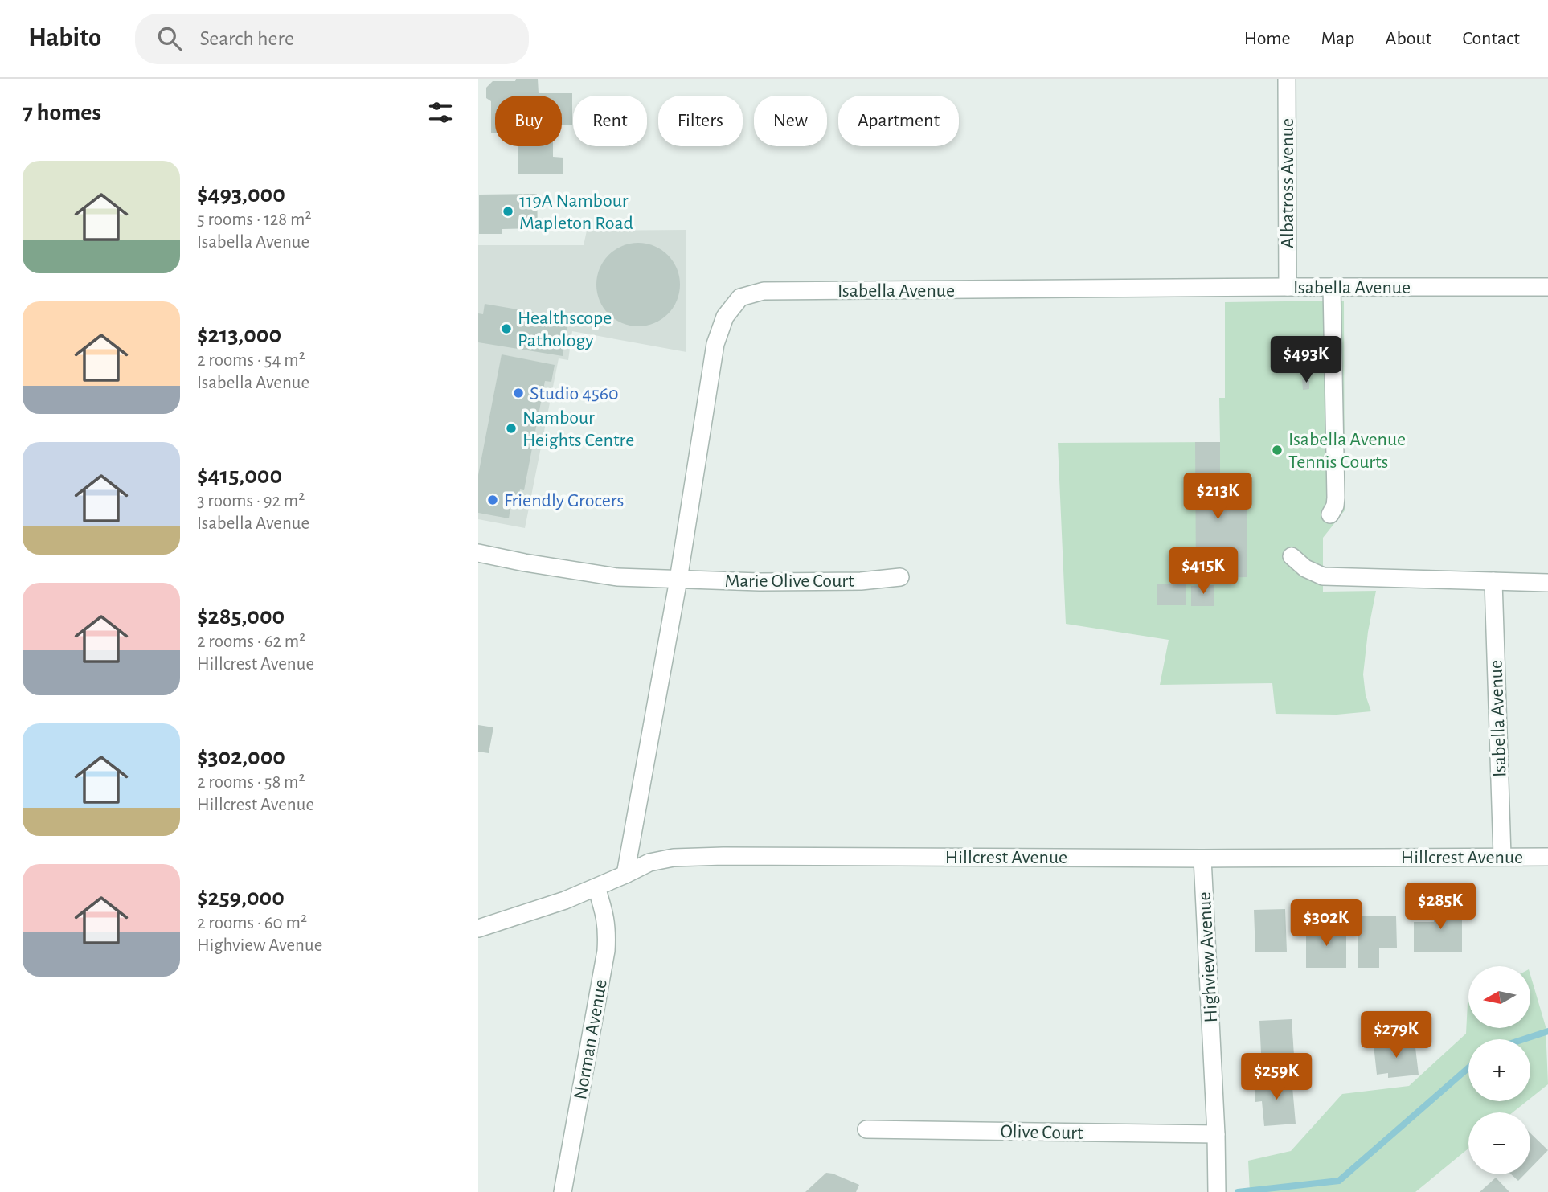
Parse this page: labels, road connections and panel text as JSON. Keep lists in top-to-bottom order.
{
  "streets": {
    "street": [
      "Albatross Avenue",
      "Isabella Avenue",
      "Marie Olive Court",
      "Hillcrest Avenue",
      "Highview Avenue",
      "Norman Avenue",
      "Olive Court"
    ]
  },
  "crossings": [
    ["Albatross Avenue", "Isabella Avenue"],
    ["Isabella Avenue", "Marie Olive Court"],
    ["Isabella Avenue", "Hillcrest Avenue"],
    ["Hillcrest Avenue", "Highview Avenue"],
    ["Hillcrest Avenue", "Norman Avenue"],
    ["Highview Avenue", "Olive Court"]
  ],
  "places": [
    "119A Nambour Mapleton Road",
    "Healthscope Pathology",
    "Studio 4560",
    "Nambour Heights Centre",
    "Isabella Avenue Tennis Courts",
    "Friendly Grocers"
  ],
  "north": "left",
  "page": {
    "header": "Habito",
    "search": "Search here",
    "nav": [
      "Home",
      "Map",
      "About",
      "Contact"
    ],
    "heading": "7 homes",
    "chip": [
      "Buy",
      "Rent",
      "Filters",
      "New",
      "Apartment"
    ],
    "list": [
      {
        "name": "$493,000",
        "note": "5 rooms · 128 m² · Isabella Avenue"
      },
      {
        "name": "$213,000",
        "note": "2 rooms · 54 m² · Isabella Avenue"
      },
      {
        "name": "$415,000",
        "note": "3 rooms · 92 m² · Isabella Avenue"
      },
      {
        "name": "$285,000",
        "note": "2 rooms · 62 m² · Hillcrest Avenue"
      },
      {
        "name": "$302,000",
        "note": "2 rooms · 58 m² · Hillcrest Avenue"
      },
      {
        "name": "$259,000",
        "note": "2 rooms · 60 m² · Highview Avenue"
      }
    ],
    "price": [
      "$493K",
      "$213K",
      "$415K",
      "$285K",
      "$302K",
      "$279K",
      "$259K"
    ],
    "map_buttons": ["+", "−"]
  }
}
